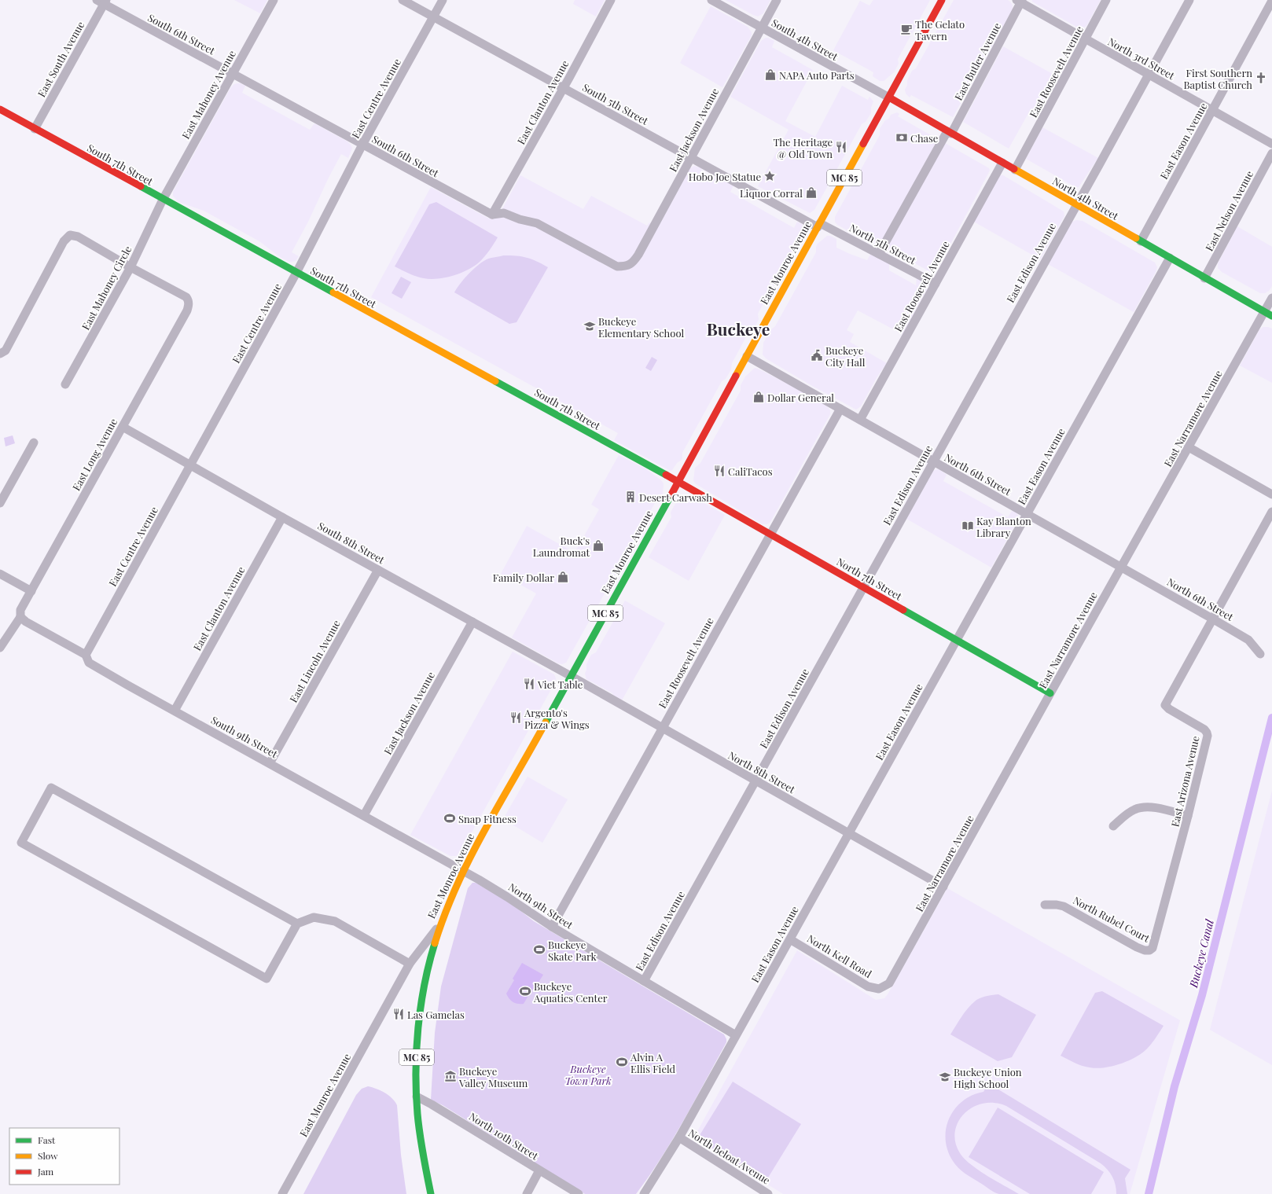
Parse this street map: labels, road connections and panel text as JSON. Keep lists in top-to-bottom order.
{
  "streets": {
    "street": [
      "South 6th Street",
      "South 4th Street",
      "North 3rd Street",
      "East South Avenue",
      "East Butler Avenue",
      "East Roosevelt Avenue",
      "East Mahoney Avenue",
      "East Centre Avenue",
      "East Clanton Avenue",
      "South 5th Street",
      "East Jackson Avenue",
      "East Eason Avenue",
      "South 7th Street",
      "MC 85",
      "North 4th Street",
      "East Nelson Avenue",
      "North 5th Street",
      "East Monroe Avenue",
      "East Edison Avenue",
      "East Mahoney Circle",
      "East Narramore Avenue",
      "East Long Avenue",
      "North 6th Street",
      "South 8th Street",
      "North 7th Street",
      "East Lincoln Avenue",
      "South 9th Street",
      "North 8th Street",
      "East Arizona Avenue",
      "North 9th Street",
      "North Rubel Court",
      "North Kell Road",
      "North 10th Street",
      "North Beloat Avenue"
    ]
  },
  "crossings": [
    ["South 6th Street", "East South Avenue"],
    ["South 6th Street", "East Mahoney Avenue"],
    ["South 6th Street", "East Centre Avenue"],
    ["South 6th Street", "East Clanton Avenue"],
    ["South 6th Street", "East Jackson Avenue"],
    ["South 4th Street", "East Jackson Avenue"],
    ["South 4th Street", "North 4th Street"],
    ["South 4th Street", "East Monroe Avenue"],
    ["North 3rd Street", "East Butler Avenue"],
    ["North 3rd Street", "East Roosevelt Avenue"],
    ["North 3rd Street", "East Eason Avenue"],
    ["North 3rd Street", "East Edison Avenue"],
    ["East South Avenue", "South 7th Street"],
    ["East Butler Avenue", "North 4th Street"],
    ["East Butler Avenue", "North 5th Street"],
    ["East Roosevelt Avenue", "North 4th Street"],
    ["East Roosevelt Avenue", "North 5th Street"],
    ["East Roosevelt Avenue", "North 6th Street"],
    ["East Roosevelt Avenue", "North 7th Street"],
    ["East Roosevelt Avenue", "North 8th Street"],
    ["East Roosevelt Avenue", "North 9th Street"],
    ["East Mahoney Avenue", "South 7th Street"],
    ["East Mahoney Avenue", "East Mahoney Circle"],
    ["East Centre Avenue", "South 5th Street"],
    ["East Centre Avenue", "South 7th Street"],
    ["East Centre Avenue", "South 8th Street"],
    ["East Centre Avenue", "South 9th Street"],
    ["East Clanton Avenue", "South 5th Street"],
    ["East Clanton Avenue", "South 8th Street"],
    ["East Clanton Avenue", "South 9th Street"],
    ["South 5th Street", "East Jackson Avenue"],
    ["South 5th Street", "North 5th Street"],
    ["South 5th Street", "East Monroe Avenue"],
    ["East Jackson Avenue", "South 8th Street"],
    ["East Jackson Avenue", "South 9th Street"],
    ["East Eason Avenue", "North 4th Street"],
    ["East Eason Avenue", "North 6th Street"],
    ["East Eason Avenue", "North 7th Street"],
    ["East Eason Avenue", "North 8th Street"],
    ["East Eason Avenue", "North 9th Street"],
    ["East Eason Avenue", "North Kell Road"],
    ["East Eason Avenue", "North Beloat Avenue"],
    ["South 7th Street", "East Monroe Avenue"],
    ["South 7th Street", "East Mahoney Circle"],
    ["South 7th Street", "North 7th Street"],
    ["MC 85", "East Monroe Avenue"],
    ["MC 85", "North 10th Street"],
    ["North 4th Street", "East Nelson Avenue"],
    ["North 4th Street", "East Monroe Avenue"],
    ["North 4th Street", "East Edison Avenue"],
    ["North 4th Street", "East Narramore Avenue"],
    ["North 5th Street", "East Monroe Avenue"],
    ["East Monroe Avenue", "North 6th Street"],
    ["East Monroe Avenue", "South 8th Street"],
    ["East Monroe Avenue", "North 7th Street"],
    ["East Monroe Avenue", "South 9th Street"],
    ["East Monroe Avenue", "North 8th Street"],
    ["East Monroe Avenue", "North 9th Street"],
    ["East Edison Avenue", "North 6th Street"],
    ["East Edison Avenue", "North 7th Street"],
    ["East Edison Avenue", "North 8th Street"],
    ["East Edison Avenue", "North 9th Street"],
    ["East Mahoney Circle", "East Long Avenue"],
    ["East Narramore Avenue", "North 6th Street"],
    ["East Narramore Avenue", "North 7th Street"],
    ["East Narramore Avenue", "North 8th Street"],
    ["East Narramore Avenue", "North Kell Road"],
    ["East Long Avenue", "South 8th Street"],
    ["East Long Avenue", "South 9th Street"],
    ["North 6th Street", "East Arizona Avenue"],
    ["South 8th Street", "East Lincoln Avenue"],
    ["South 8th Street", "North 8th Street"],
    ["East Lincoln Avenue", "South 9th Street"],
    ["South 9th Street", "North 9th Street"],
    ["East Arizona Avenue", "North Rubel Court"]
  ],
  "districts": ["Buckeye"],
  "water": ["Buckeye Canal"],
  "parks": ["Buckeye Town Park"],
  "places": {
    "cafe": ["The Gelato Tavern"],
    "shop": [
      "NAPA Auto Parts",
      "Liquor Corral",
      "Dollar General",
      "Buck's Laundromat",
      "Family Dollar"
    ],
    "church": ["First Southern Baptist Church"],
    "bank": ["Chase"],
    "restaurant": [
      "The Heritage @ Old Town",
      "CaliTacos",
      "Viet Table",
      "Argento's Pizza & Wings",
      "Las Gamelas"
    ],
    "place": ["Hobo Joe Statue"],
    "school or university": ["Buckeye Elementary School", "Buckeye Union High School"],
    "public building": ["Buckeye City Hall"],
    "building": ["Desert Carwash"],
    "library": ["Kay Blanton Library"],
    "sports": [
      "Snap Fitness",
      "Buckeye Skate Park",
      "Buckeye Aquatics Center",
      "Alvin A Ellis Field"
    ],
    "museum": ["Buckeye Valley Museum"]
  },
  "legend": ["Fast", "Slow", "Jam"]
}
